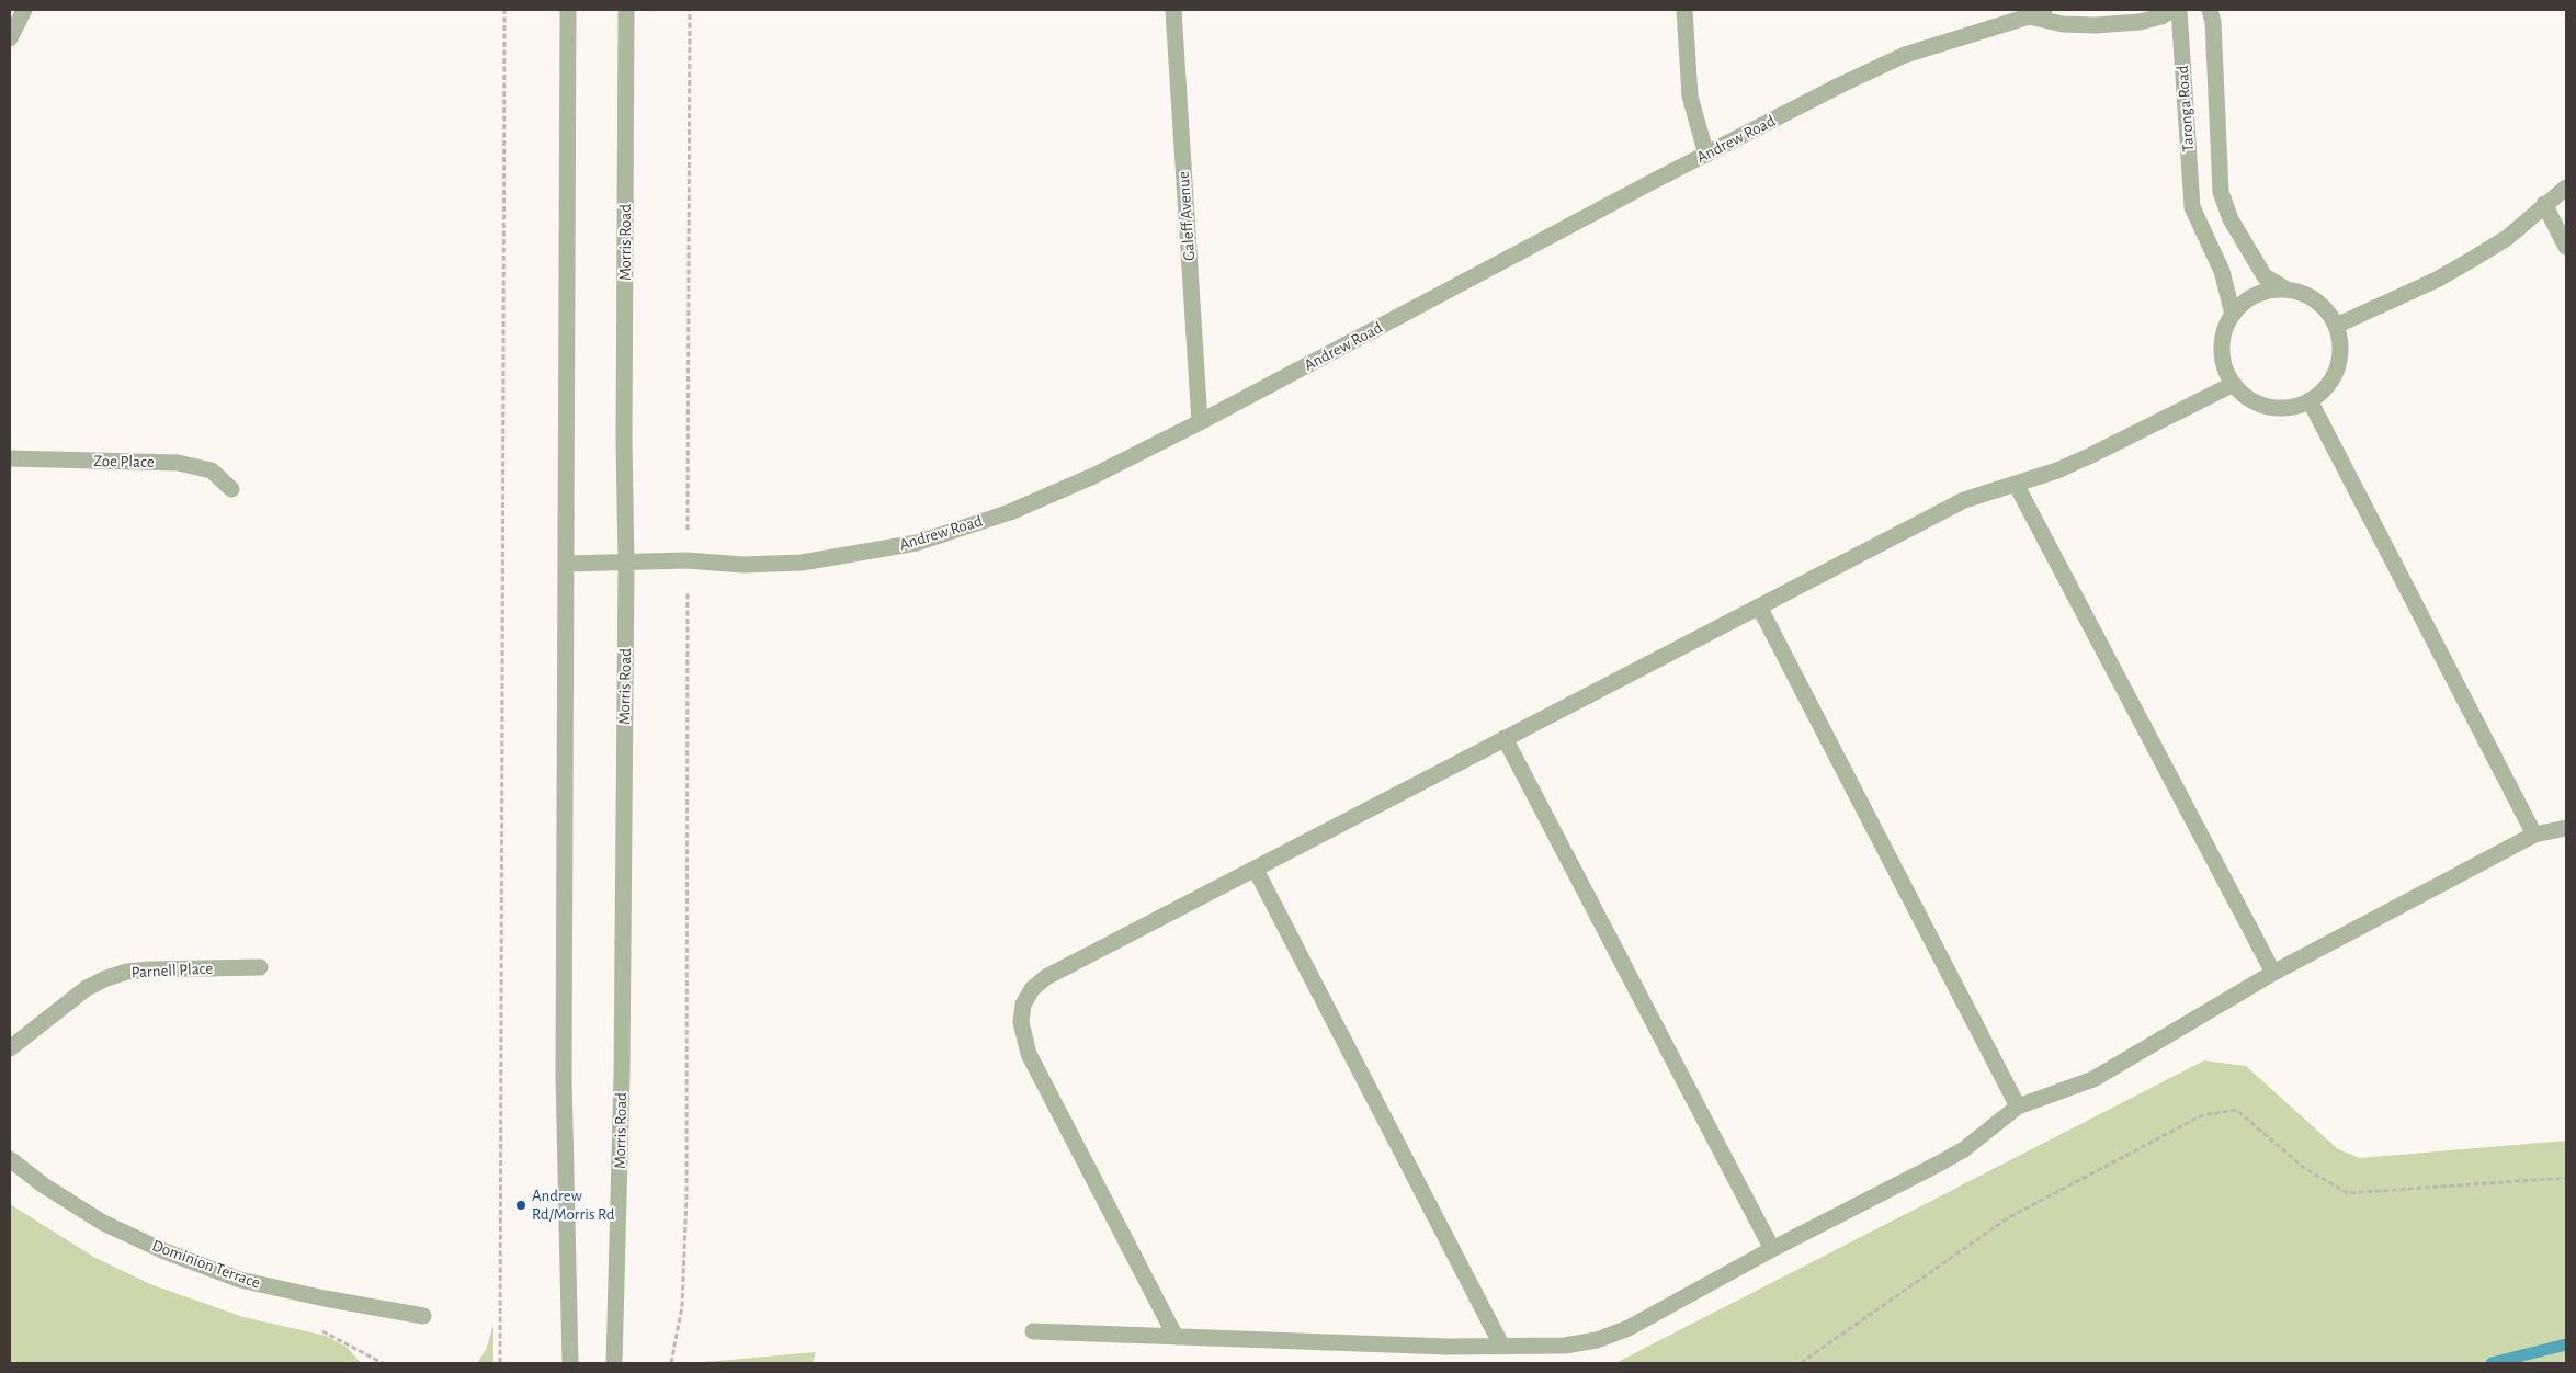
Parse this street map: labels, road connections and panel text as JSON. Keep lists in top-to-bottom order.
{
  "streets": {
    "street": [
      "Taronga Road",
      "Andrew Road",
      "Galeff Avenue",
      "Morris Road",
      "Zoe Place",
      "Parnell Place",
      "Dominion Terrace"
    ]
  },
  "crossings": [
    ["Andrew Road", "Galeff Avenue"],
    ["Andrew Road", "Morris Road"]
  ],
  "places": ["Andrew Rd/Morris Rd"]
}
